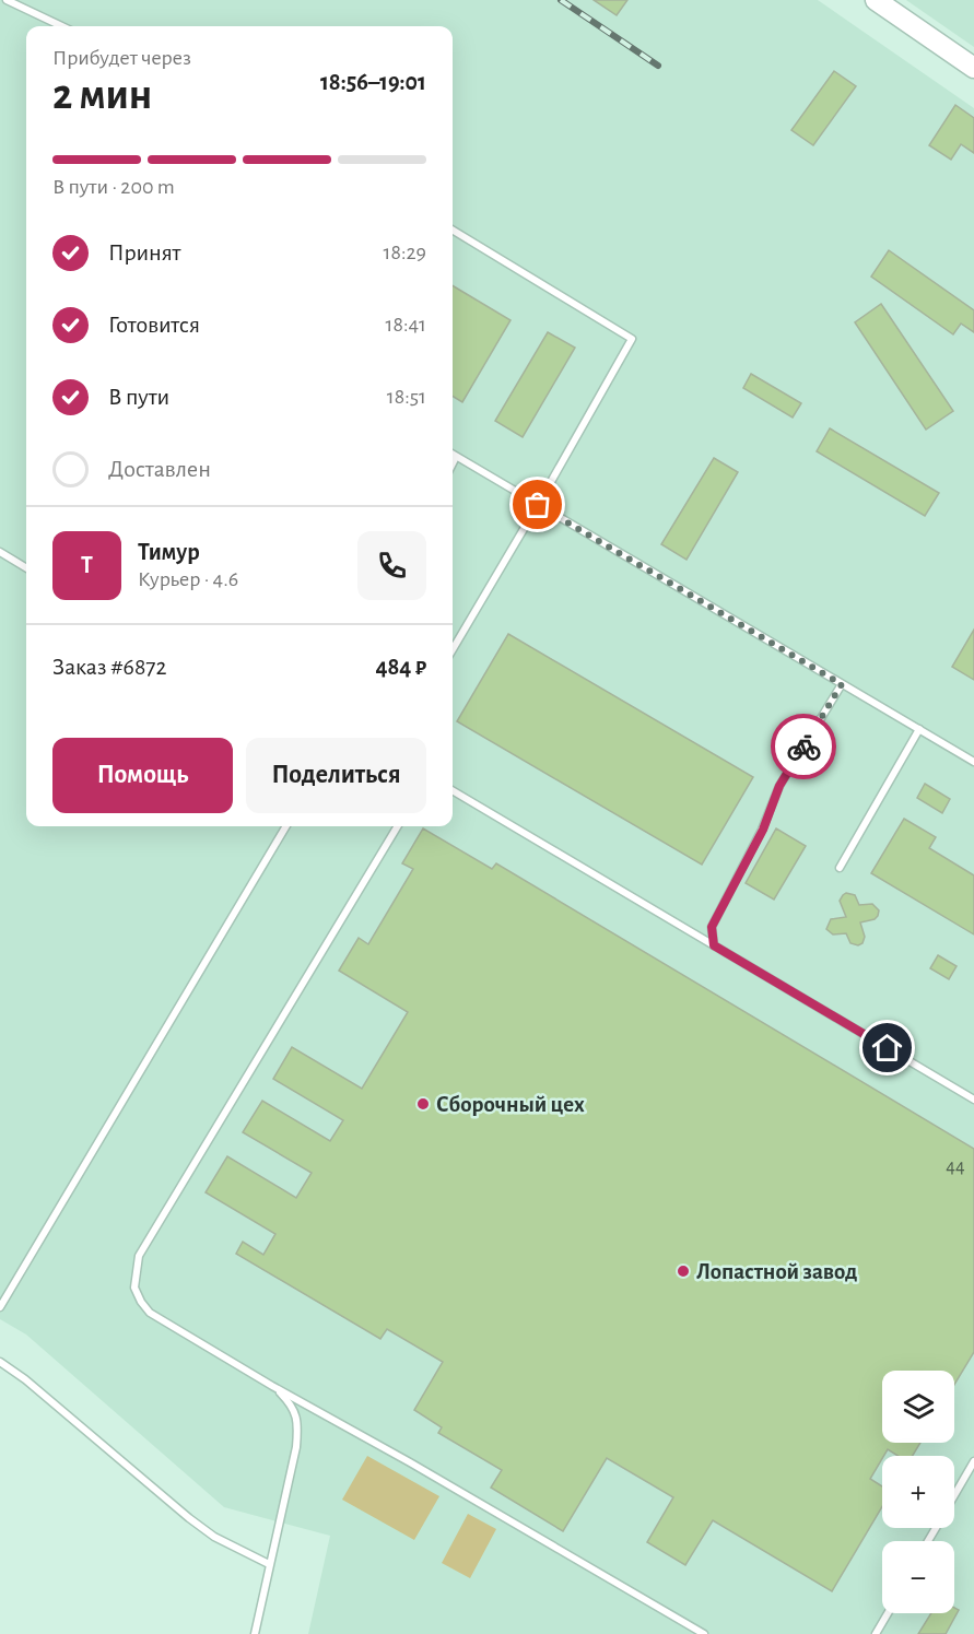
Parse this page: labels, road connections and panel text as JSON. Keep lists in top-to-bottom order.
{
  "places": ["Сборочный цех", "Лопастной завод"],
  "house_numbers": ["44"],
  "page": {
    "heading": ["2 мин", "Прибудет через", "18:56–19:01"],
    "panel": [
      "Тимур",
      "Курьер · 4.6",
      "Заказ #6872",
      "484 ₽"
    ],
    "bar": "В пути · 200 m",
    "list": [
      ["Принят", "18:29"],
      ["Готовится", "18:41"],
      ["В пути", "18:51"],
      "Доставлен"
    ],
    "round": "Т",
    "buttons": ["Помощь", "Поделиться"],
    "map_buttons": ["+", "−"]
  }
}
